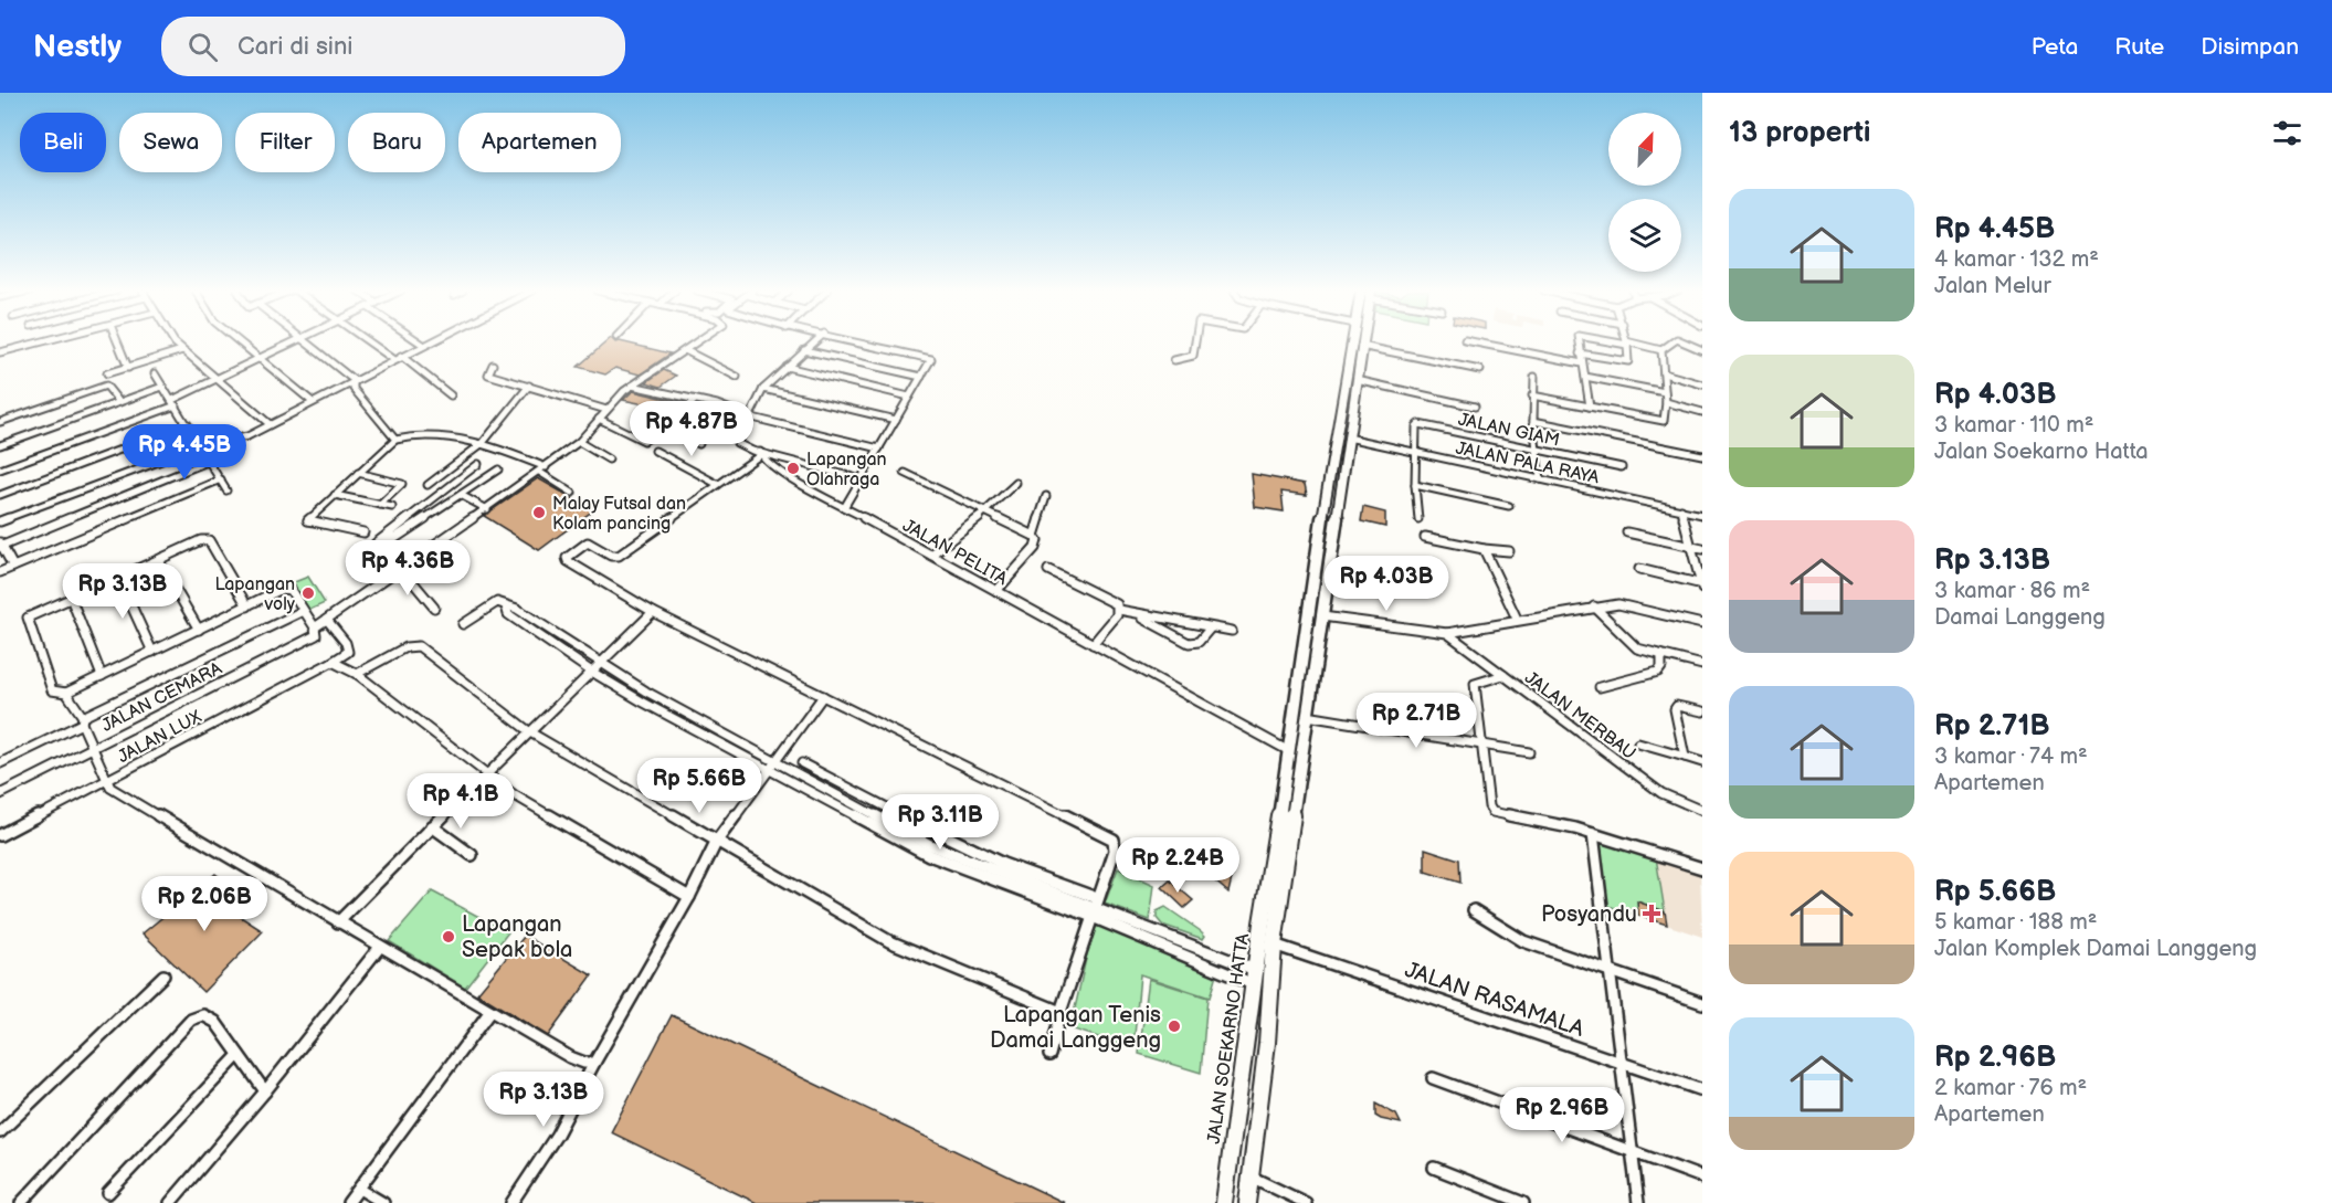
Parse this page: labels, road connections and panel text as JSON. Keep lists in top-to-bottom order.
{
  "streets": {
    "main road": ["JALAN SOEKARNO HATTA"],
    "street": [
      "JALAN GIAM",
      "JALAN PALA RAYA",
      "JALAN PELITA",
      "JALAN CEMARA",
      "JALAN MERBAU",
      "JALAN LUX",
      "JALAN RASAMALA"
    ]
  },
  "crossings": [
    ["JALAN GIAM", "JALAN PALA RAYA"],
    ["JALAN PALA RAYA", "JALAN SOEKARNO HATTA"],
    ["JALAN PELITA", "JALAN SOEKARNO HATTA"],
    ["JALAN RASAMALA", "JALAN SOEKARNO HATTA"]
  ],
  "places": {
    "other": [
      "Lapangan Olahraga",
      "Malay Futsal dan Kolam pancing",
      "Lapangan voly",
      "Lapangan Sepak bola",
      "Lapangan Tenis Damai Langgeng"
    ],
    "health": ["Posyandu"]
  },
  "north": "top right",
  "page": {
    "header": "Nestly",
    "search": "Cari di sini",
    "nav": ["Peta", "Rute", "Disimpan"],
    "heading": "13 properti",
    "chip": [
      "Beli",
      "Sewa",
      "Filter",
      "Baru",
      "Apartemen"
    ],
    "list": [
      {
        "name": "Rp 4.45B",
        "note": "4 kamar · 132 m² · Jalan Melur"
      },
      {
        "name": "Rp 4.03B",
        "note": "3 kamar · 110 m² · Jalan Soekarno Hatta"
      },
      {
        "name": "Rp 3.13B",
        "note": "3 kamar · 86 m² · Damai Langgeng"
      },
      {
        "name": "Rp 2.71B",
        "note": "3 kamar · 74 m² · Apartemen"
      },
      {
        "name": "Rp 5.66B",
        "note": "5 kamar · 188 m² · Jalan Komplek Damai Langgeng"
      },
      {
        "name": "Rp 2.96B",
        "note": "2 kamar · 76 m² · Apartemen"
      }
    ],
    "price": [
      "Rp 4.87B",
      "Rp 4.45B",
      "Rp 4.36B",
      "Rp 4.03B",
      "Rp 3.13B",
      "Rp 2.71B",
      "Rp 5.66B",
      "Rp 4.1B",
      "Rp 3.11B",
      "Rp 2.24B",
      "Rp 2.06B",
      "Rp 3.13B",
      "Rp 2.96B"
    ]
  }
}
